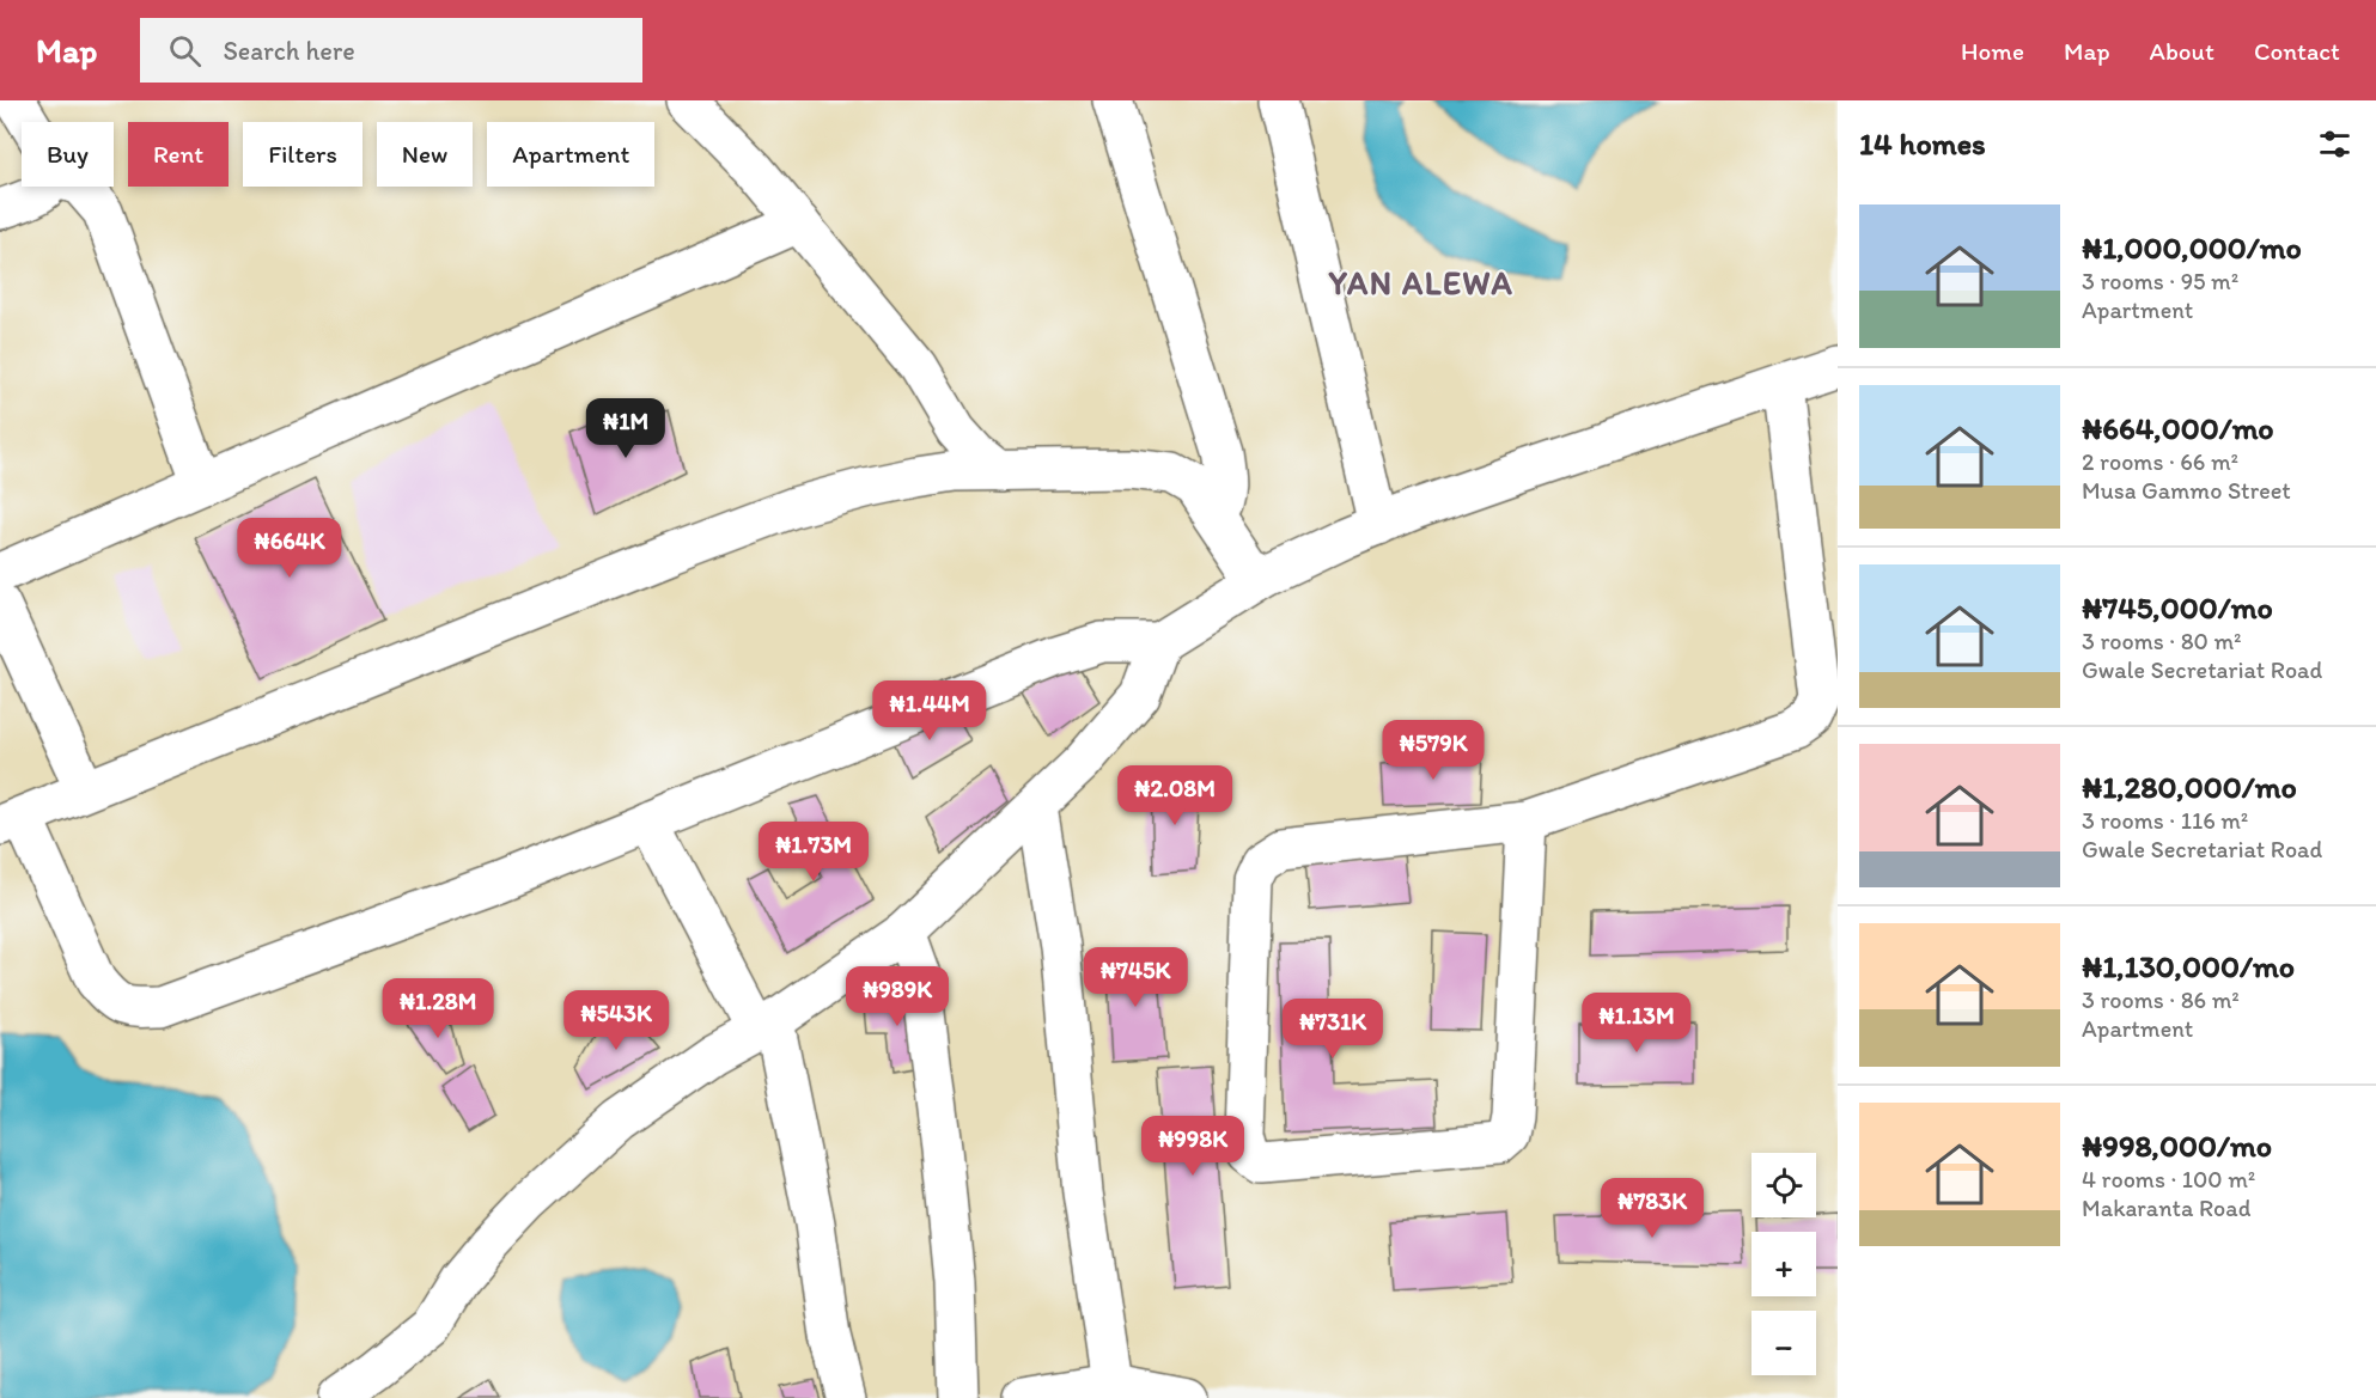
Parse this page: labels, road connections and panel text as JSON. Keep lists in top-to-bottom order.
{
  "districts": ["YAN ALEWA"],
  "page": {
    "header": "Map",
    "search": "Search here",
    "nav": [
      "Home",
      "Map",
      "About",
      "Contact"
    ],
    "heading": "14 homes",
    "chip": [
      "Buy",
      "Rent",
      "Filters",
      "New",
      "Apartment"
    ],
    "list": [
      {
        "name": "₦1,000,000/mo",
        "note": "3 rooms · 95 m² · Apartment"
      },
      {
        "name": "₦664,000/mo",
        "note": "2 rooms · 66 m² · Musa Gammo Street"
      },
      {
        "name": "₦745,000/mo",
        "note": "3 rooms · 80 m² · Gwale Secretariat Road"
      },
      {
        "name": "₦1,280,000/mo",
        "note": "3 rooms · 116 m² · Gwale Secretariat Road"
      },
      {
        "name": "₦1,130,000/mo",
        "note": "3 rooms · 86 m² · Apartment"
      },
      {
        "name": "₦998,000/mo",
        "note": "4 rooms · 100 m² · Makaranta Road"
      }
    ],
    "price": [
      "₦1M",
      "₦664K",
      "₦1.44M",
      "₦579K",
      "₦2.08M",
      "₦1.73M",
      "₦745K",
      "₦989K",
      "₦1.28M",
      "₦543K",
      "₦1.13M",
      "₦731K",
      "₦998K",
      "₦783K"
    ],
    "map_buttons": ["+", "−"]
  }
}
